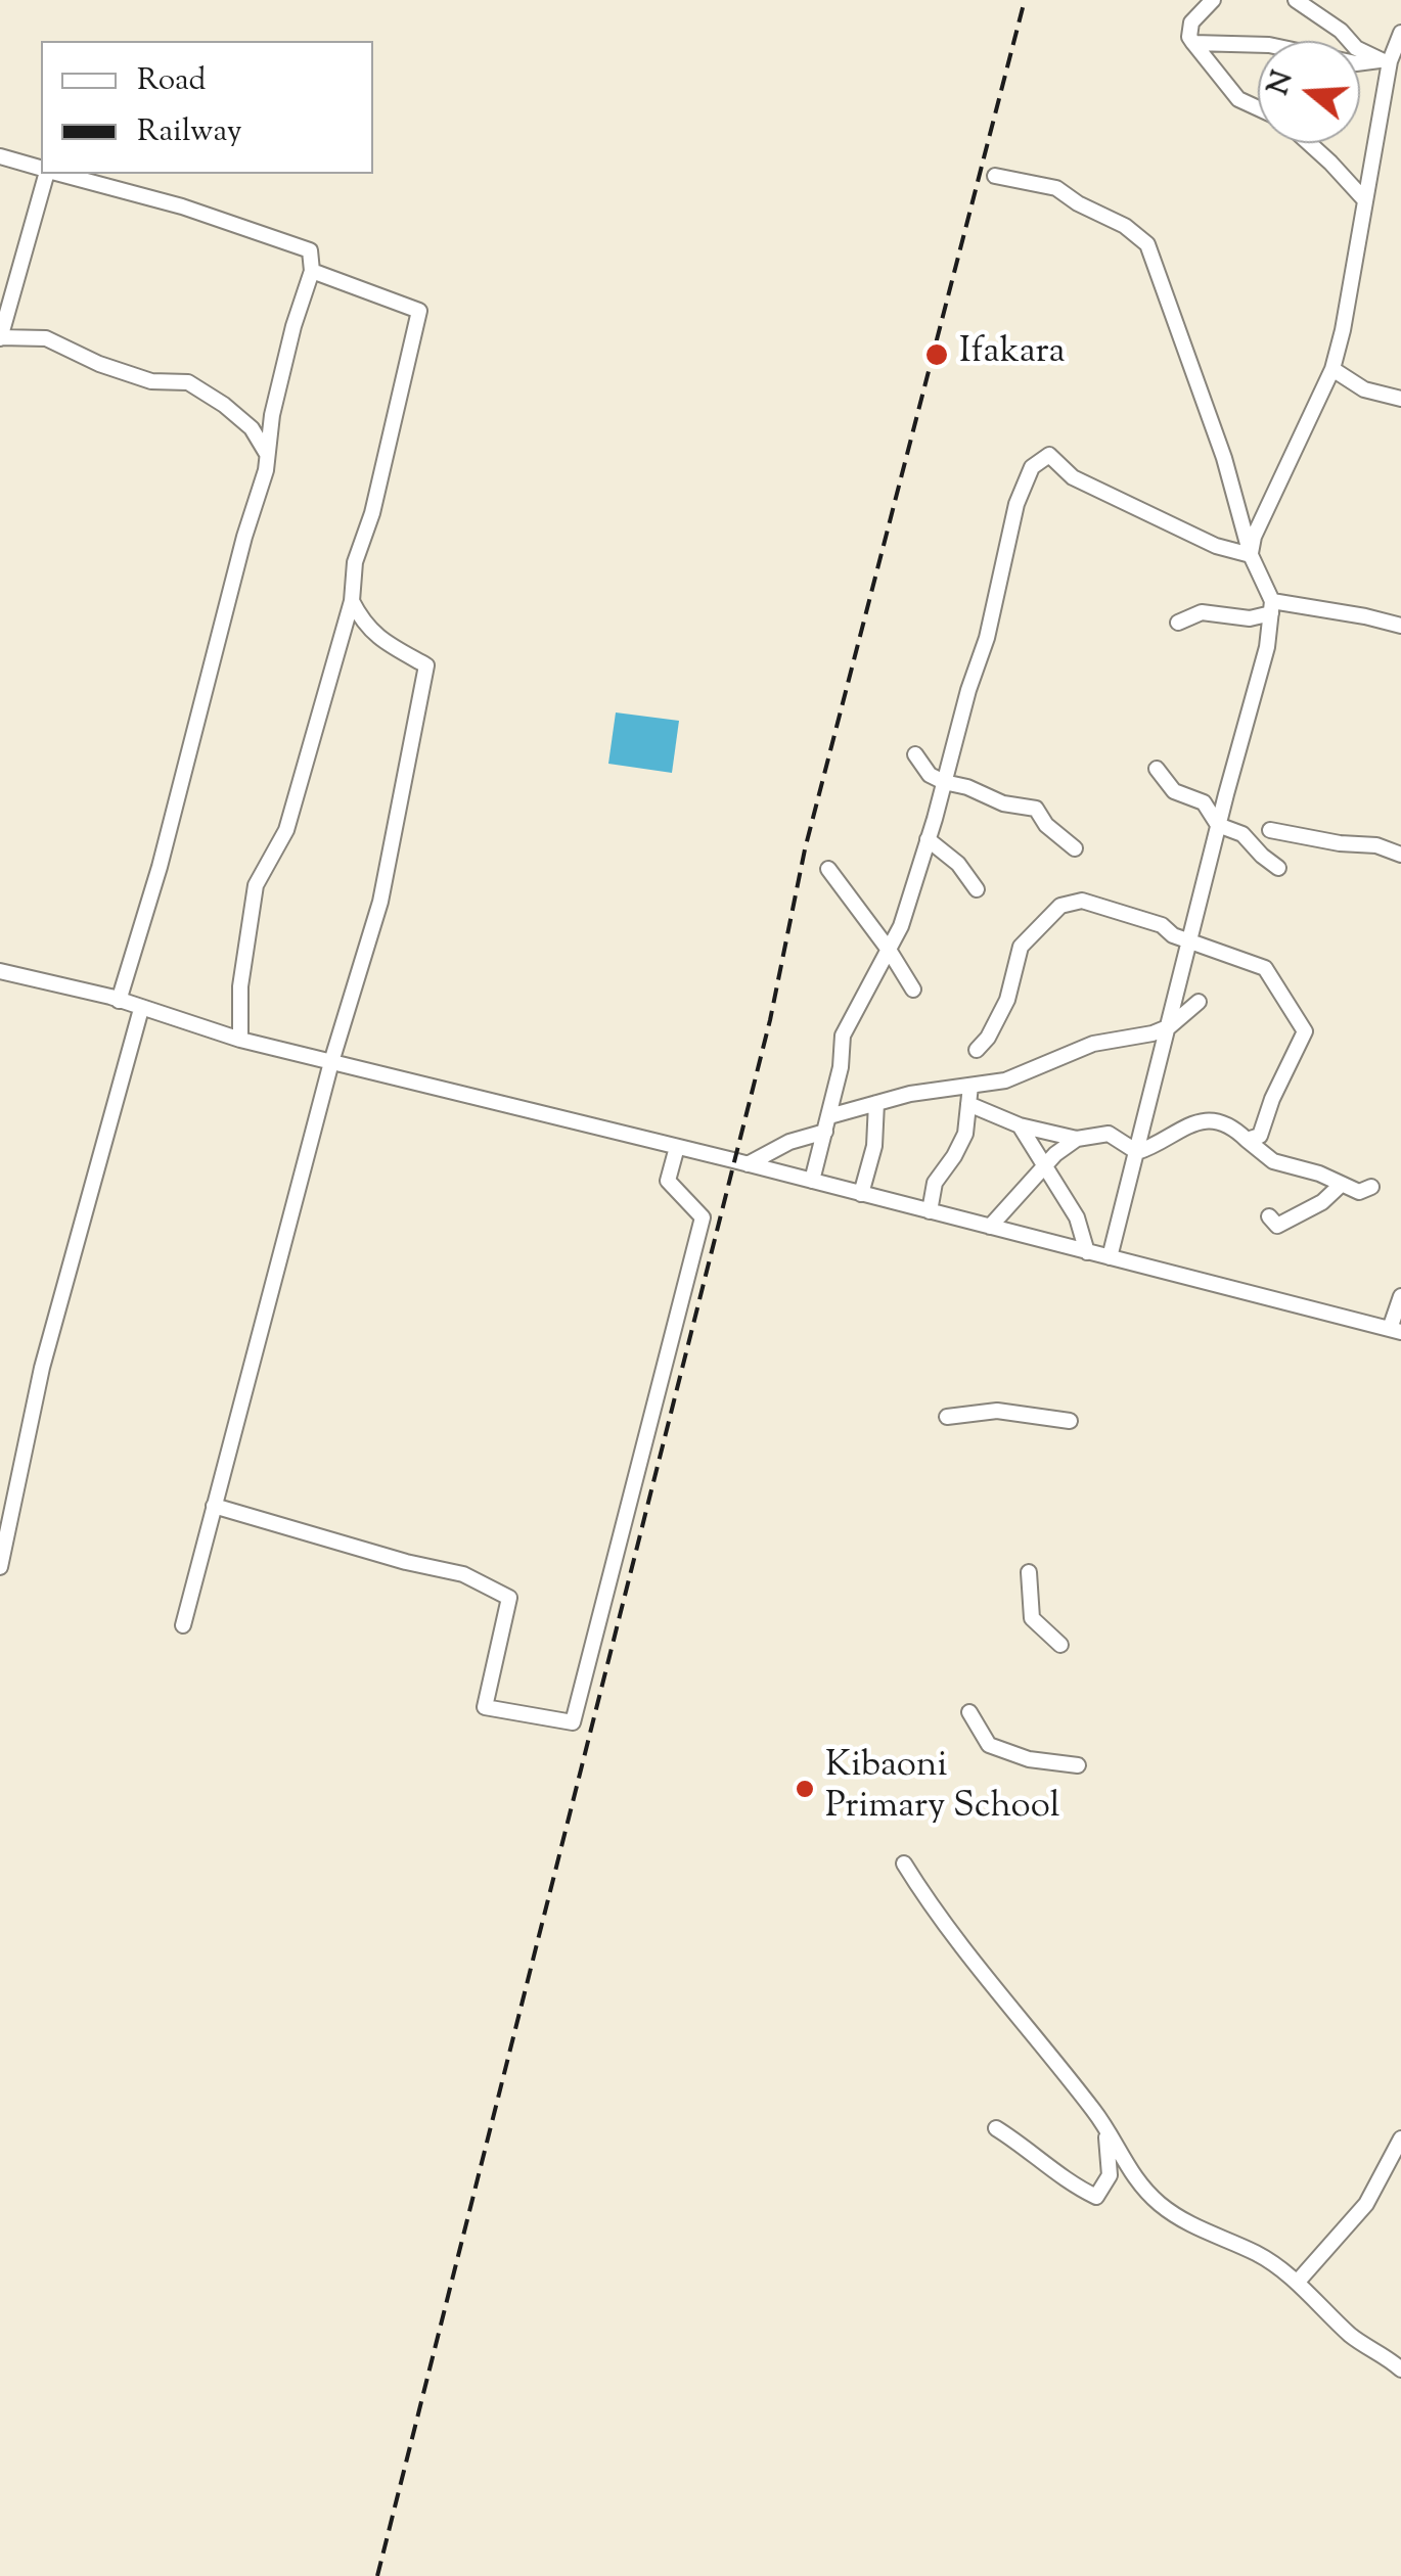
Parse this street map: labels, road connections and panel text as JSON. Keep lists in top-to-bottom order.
{
  "places": ["Ifakara", "Kibaoni Primary School"],
  "legend": ["Road", "Railway"],
  "north": "left"
}
